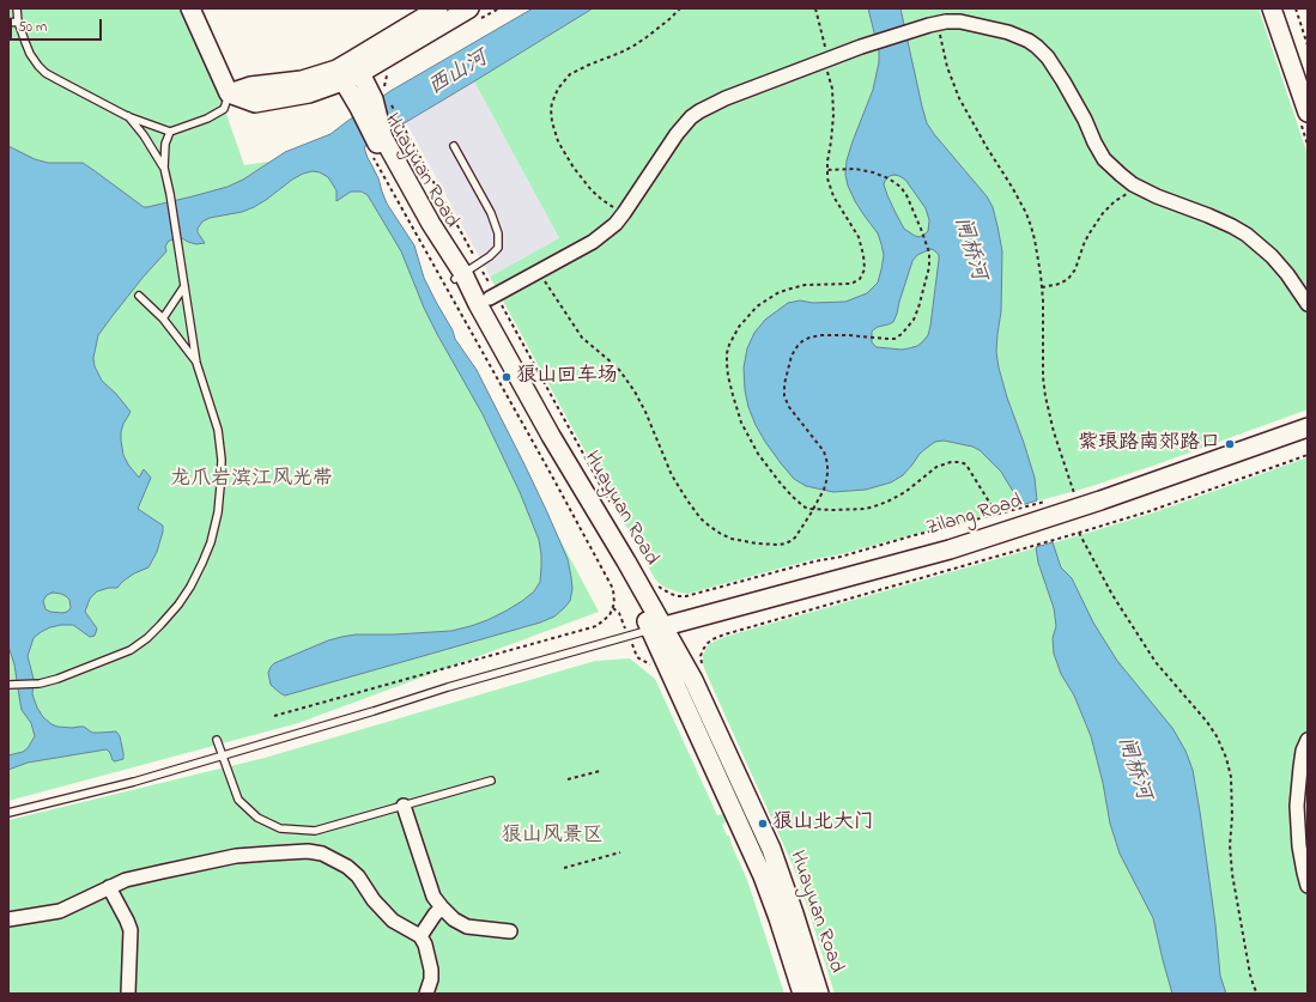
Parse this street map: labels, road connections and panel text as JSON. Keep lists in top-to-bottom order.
{
  "streets": {
    "main road": ["Huayuan Road", "Zilang Road"]
  },
  "crossings": [
    ["Huayuan Road", "Zilang Road"]
  ],
  "water": ["西山河", "闸桥河"],
  "parks": ["龙爪岩滨江风光带", "狼山风景区"],
  "places": ["狼山回车场", "紫琅路南郊路口", "狼山北大门"],
  "scale_bar": "50 m"
}
